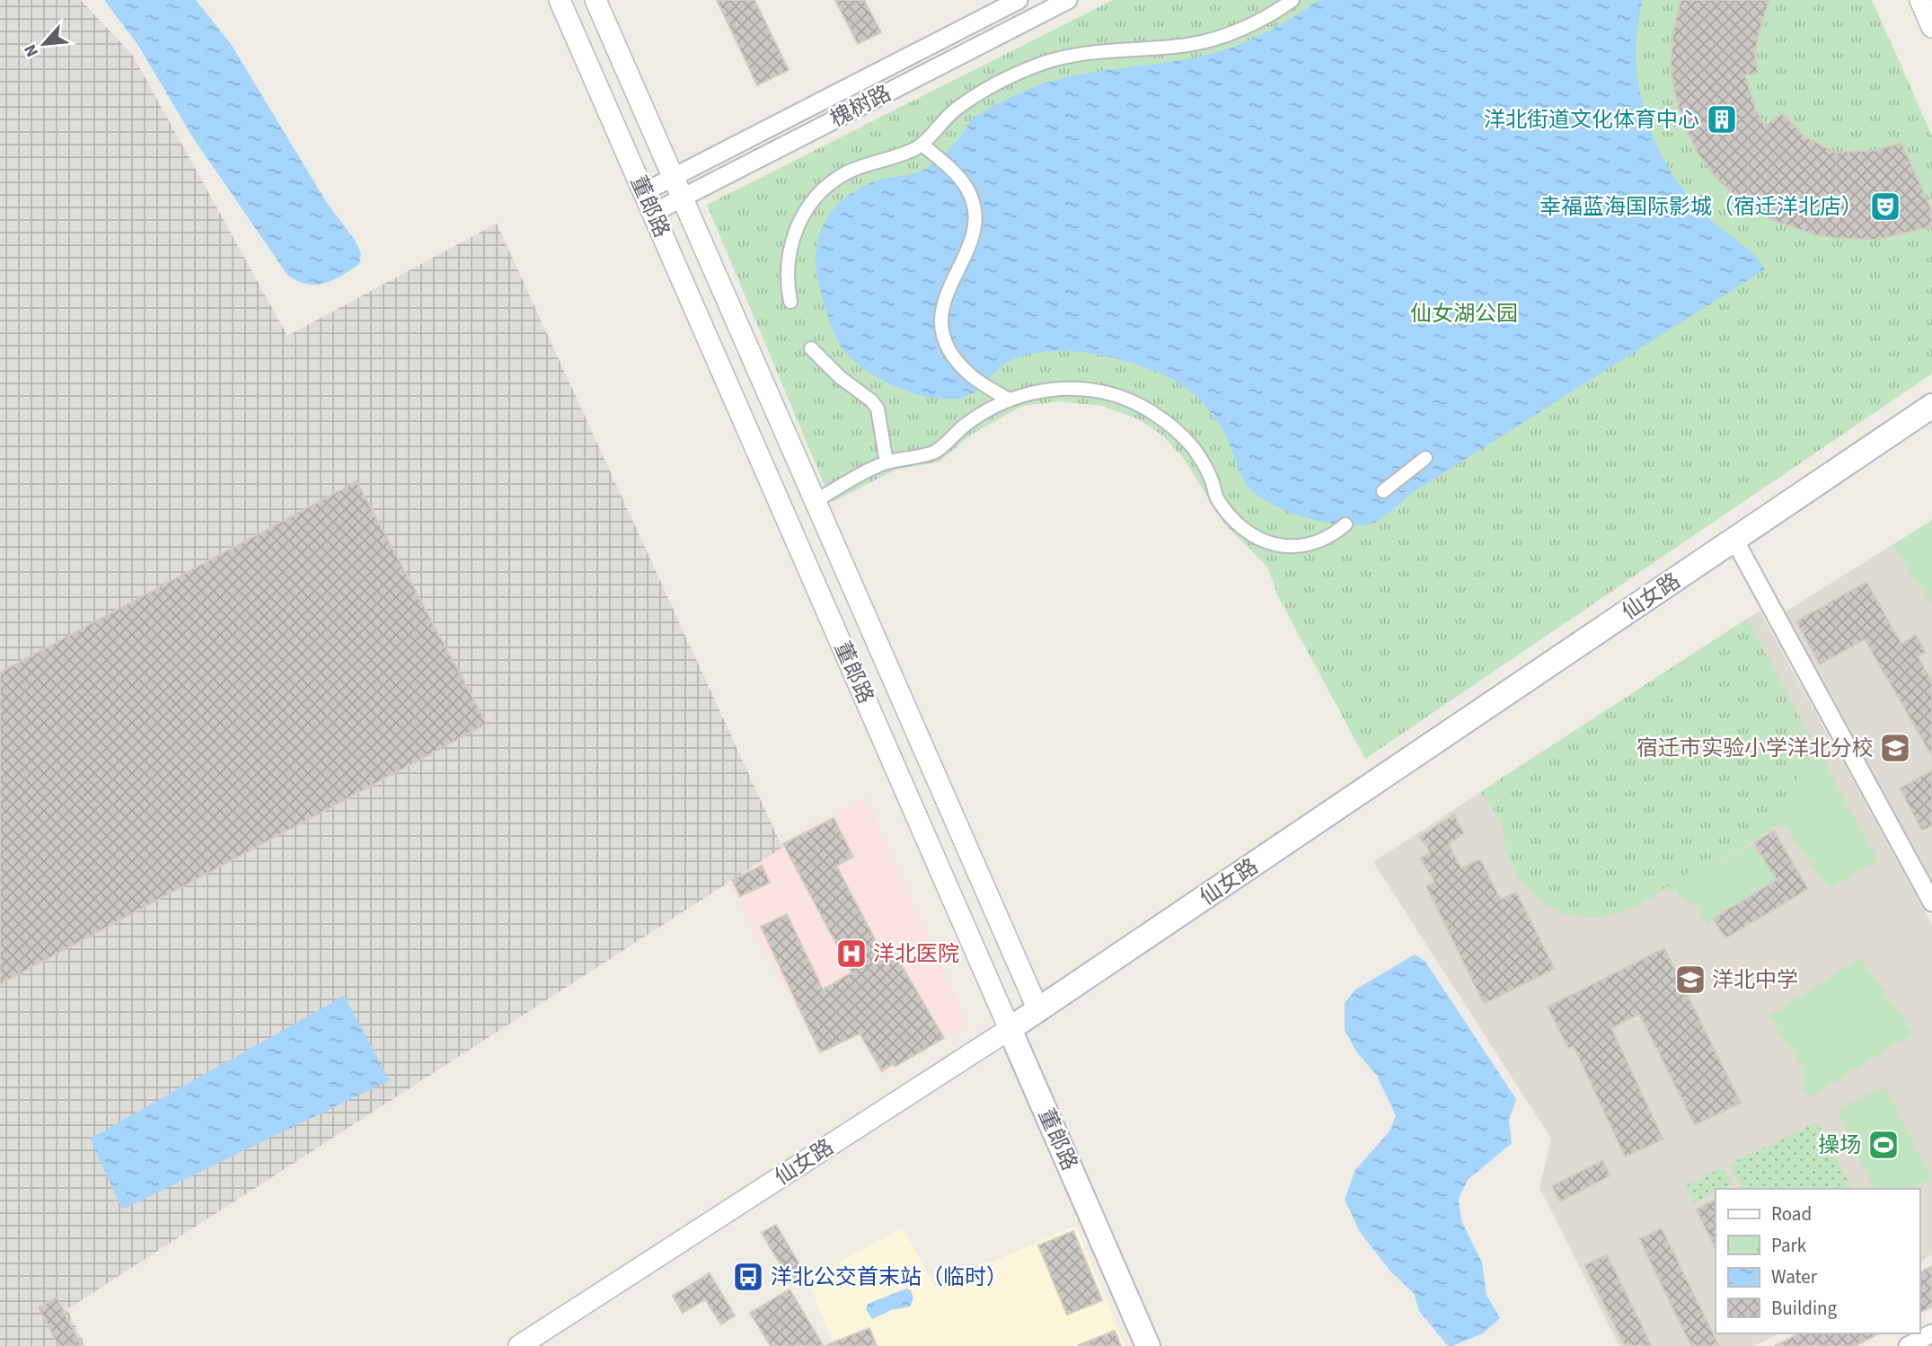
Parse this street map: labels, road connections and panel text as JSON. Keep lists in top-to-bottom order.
{
  "streets": {
    "main road": ["董郎路", "仙女路"],
    "street": ["槐树路"]
  },
  "crossings": [
    ["槐树路", "董郎路"],
    ["董郎路", "仙女路"]
  ],
  "parks": ["仙女湖公园"],
  "places": {
    "building": ["洋北街道文化体育中心"],
    "theatre": ["幸福蓝海国际影城（宿迁洋北店）"],
    "school or university": ["宿迁市实验小学洋北分校", "洋北中学"],
    "hospital": ["洋北医院"],
    "sports": ["操场"],
    "bus stop": ["洋北公交首末站（临时）"]
  },
  "legend": [
    "Road",
    "Park",
    "Water",
    "Building"
  ],
  "north": "bottom left"
}
